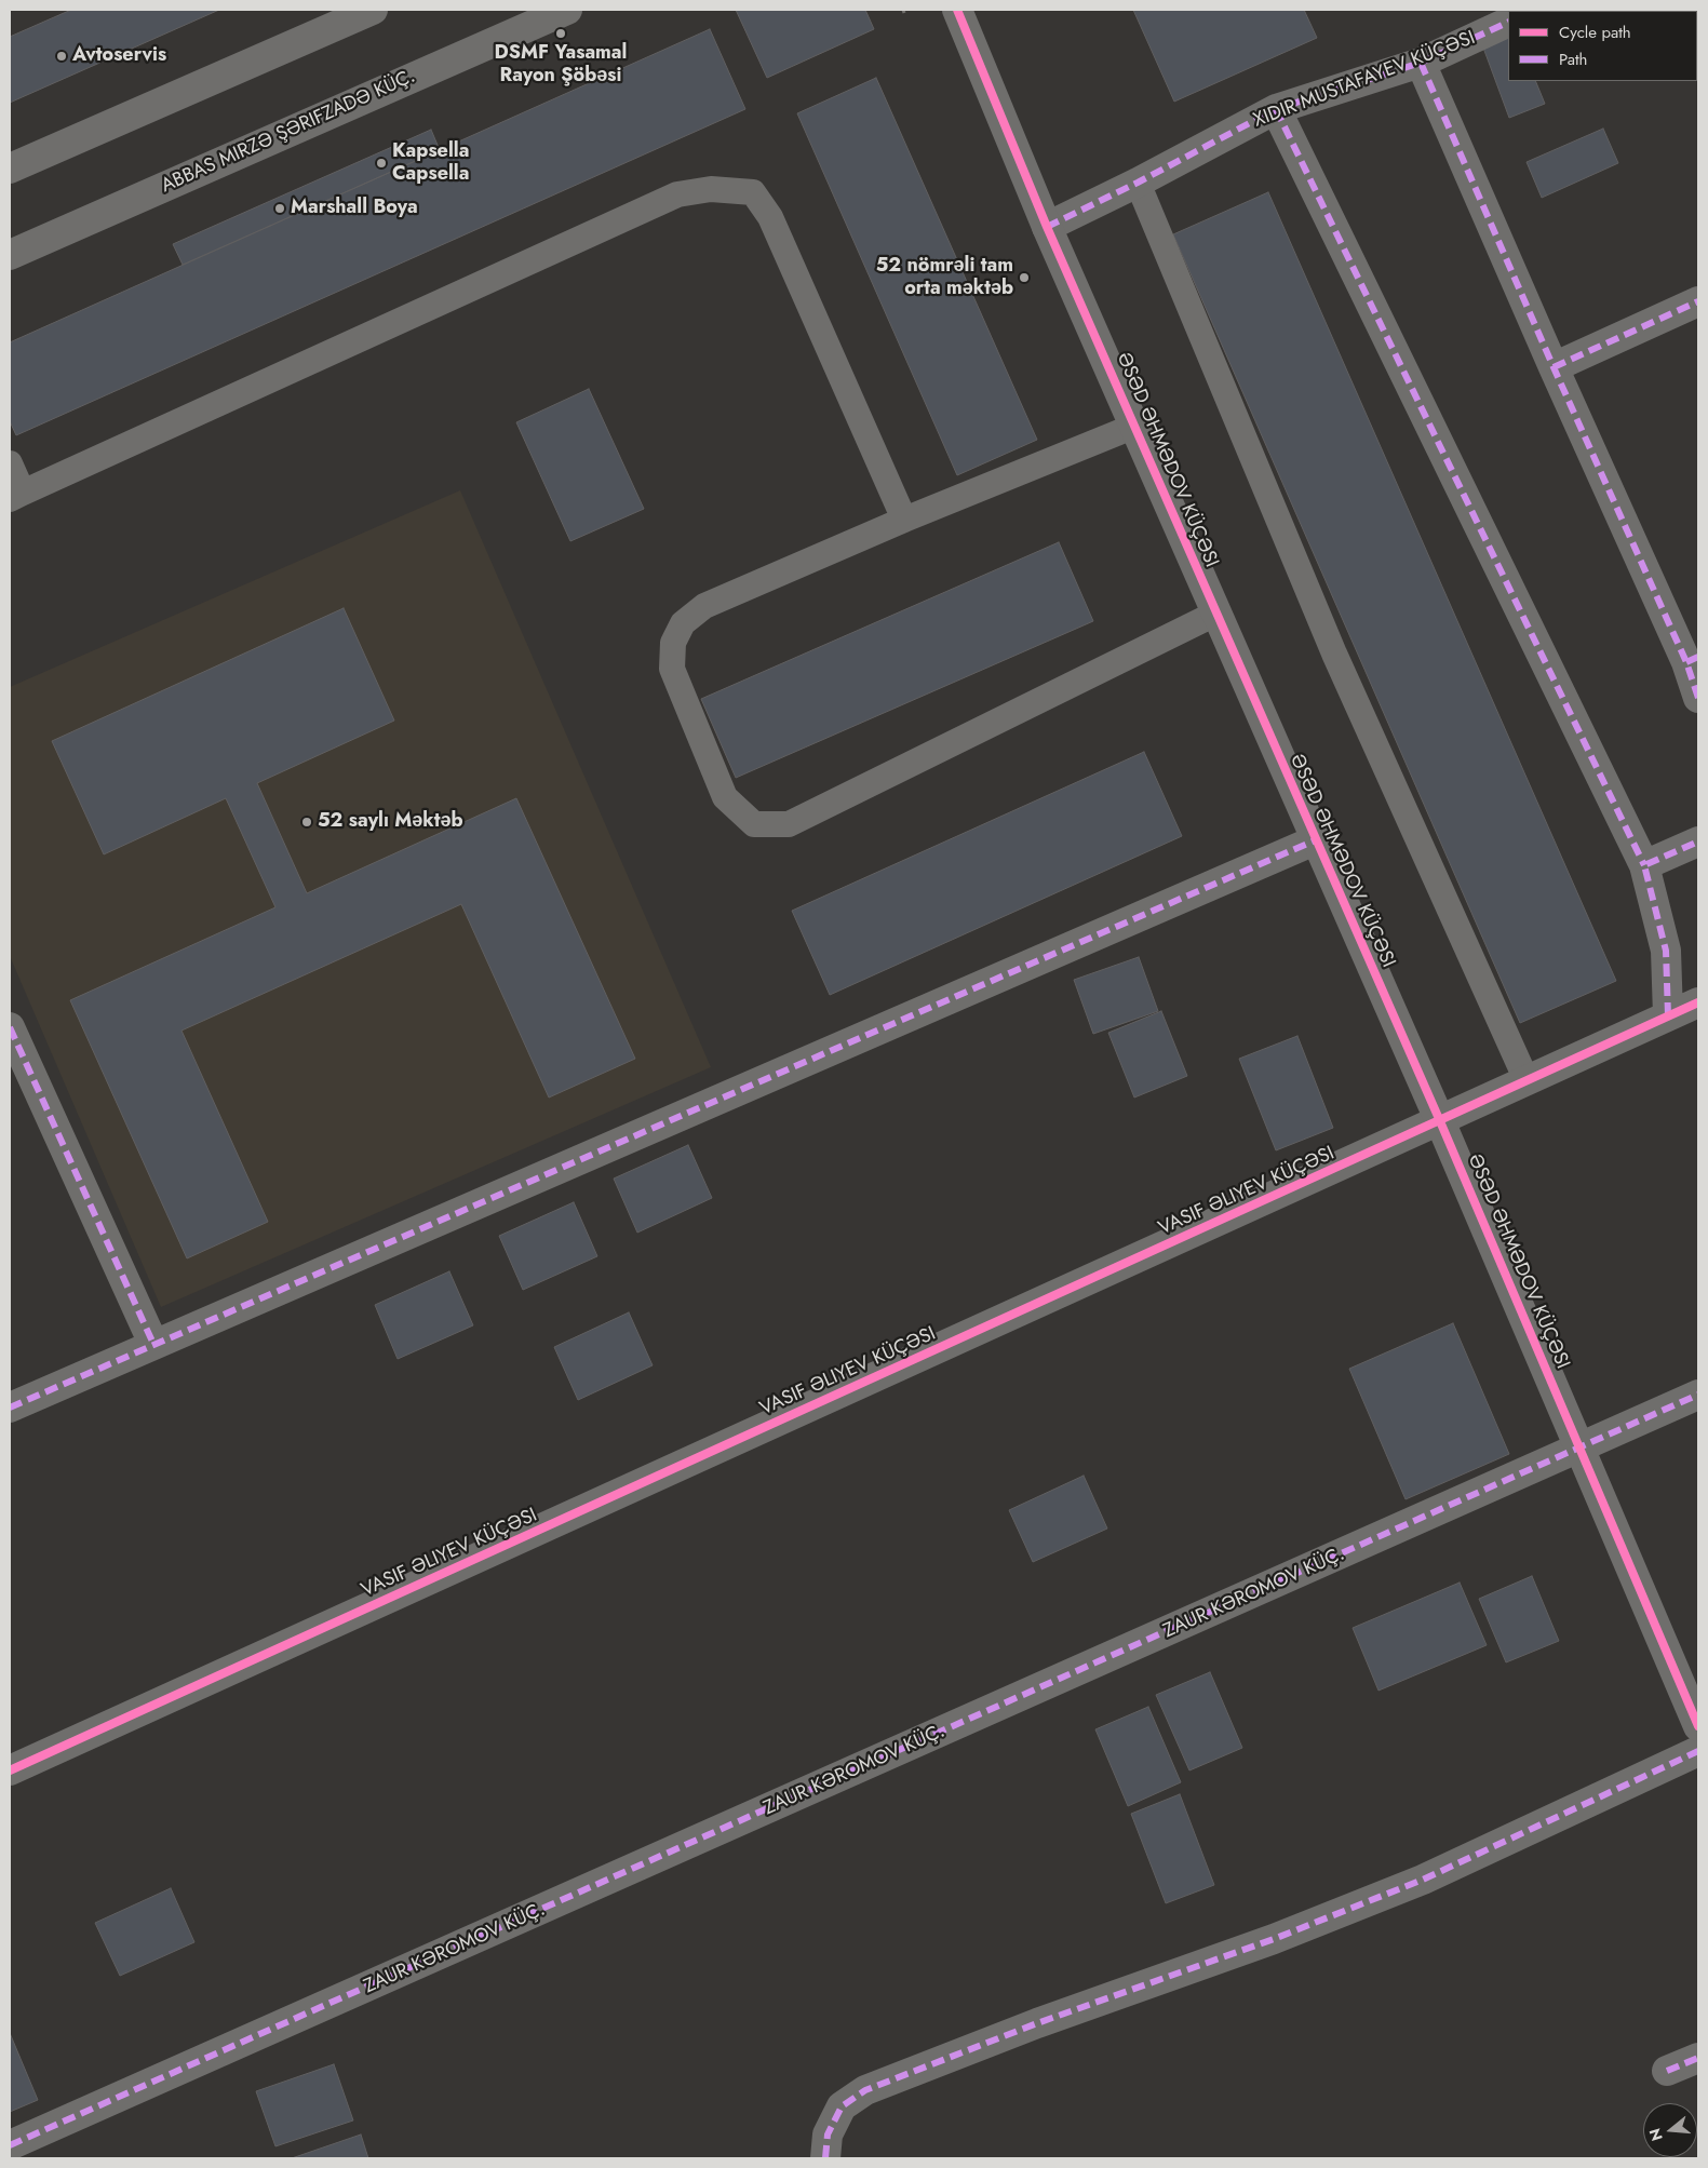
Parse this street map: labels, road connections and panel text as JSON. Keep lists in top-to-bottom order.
{
  "streets": {
    "street": [
      "ABBAS MIRZƏ ŞƏRIFZADƏ KÜÇ.",
      "ƏSƏD ƏHMƏDOV KÜÇƏSI",
      "VASIF ƏLIYEV KÜÇƏSI",
      "ZAUR KƏROMOV KÜÇ."
    ]
  },
  "crossings": [
    ["ƏSƏD ƏHMƏDOV KÜÇƏSI", "VASIF ƏLIYEV KÜÇƏSI"],
    ["ƏSƏD ƏHMƏDOV KÜÇƏSI", "ZAUR KƏROMOV KÜÇ."]
  ],
  "places": [
    "DSMF Yasamal Rayon Şöbəsi",
    "Avtoservis",
    "Kapsella Capsella",
    "Marshall Boya",
    "52 nömrəli tam orta məktəb",
    "52 saylı Məktəb"
  ],
  "legend": ["Cycle path", "Path"],
  "north": "left"
}
